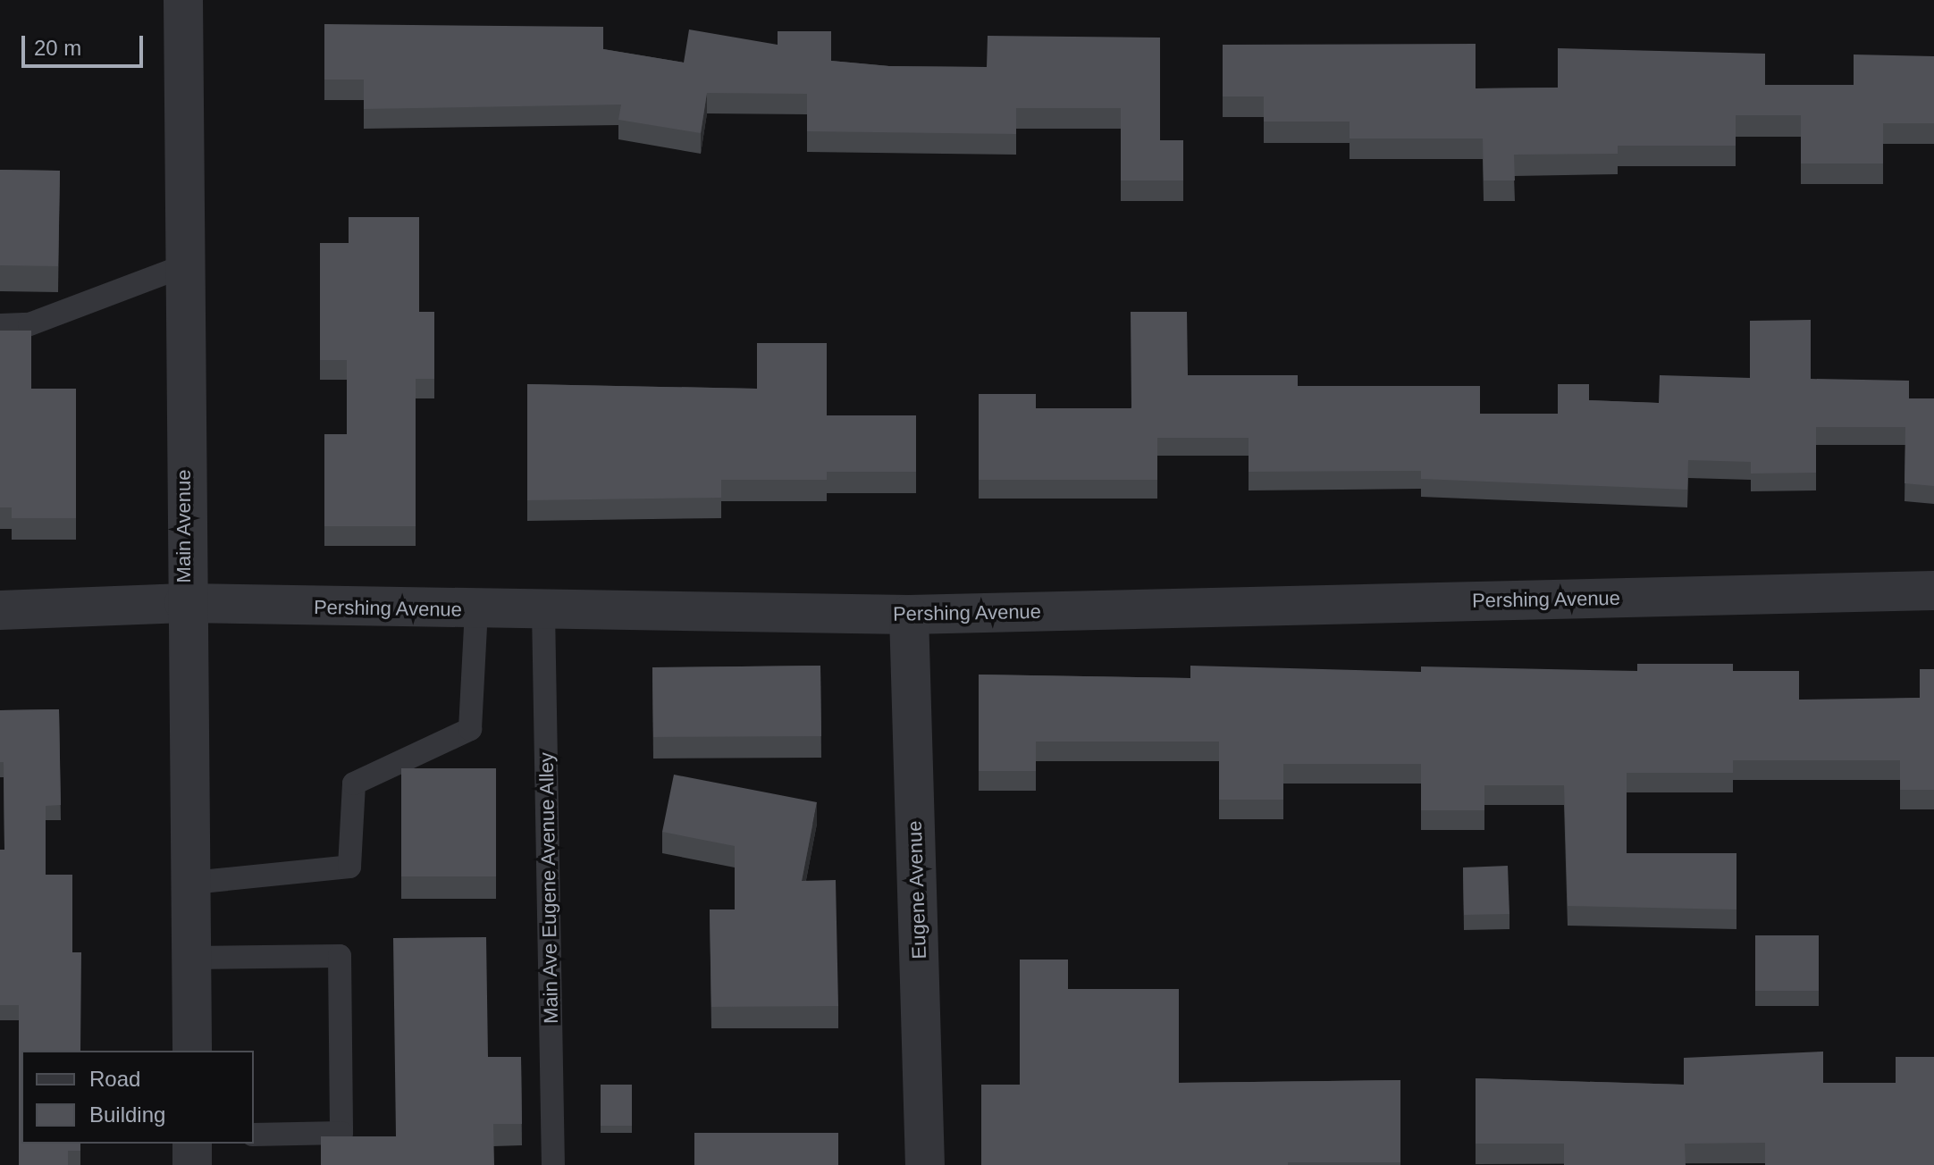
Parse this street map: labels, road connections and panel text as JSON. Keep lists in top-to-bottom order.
{
  "streets": {
    "street": ["Main Avenue", "Pershing Avenue", "Eugene Avenue"],
    "lane": ["Main Ave Eugene Avenue Alley"]
  },
  "crossings": [
    ["Main Avenue", "Pershing Avenue"],
    ["Pershing Avenue", "Main Ave Eugene Avenue Alley"],
    ["Pershing Avenue", "Eugene Avenue"]
  ],
  "legend": ["Road", "Building"],
  "scale_bar": "20 m"
}
